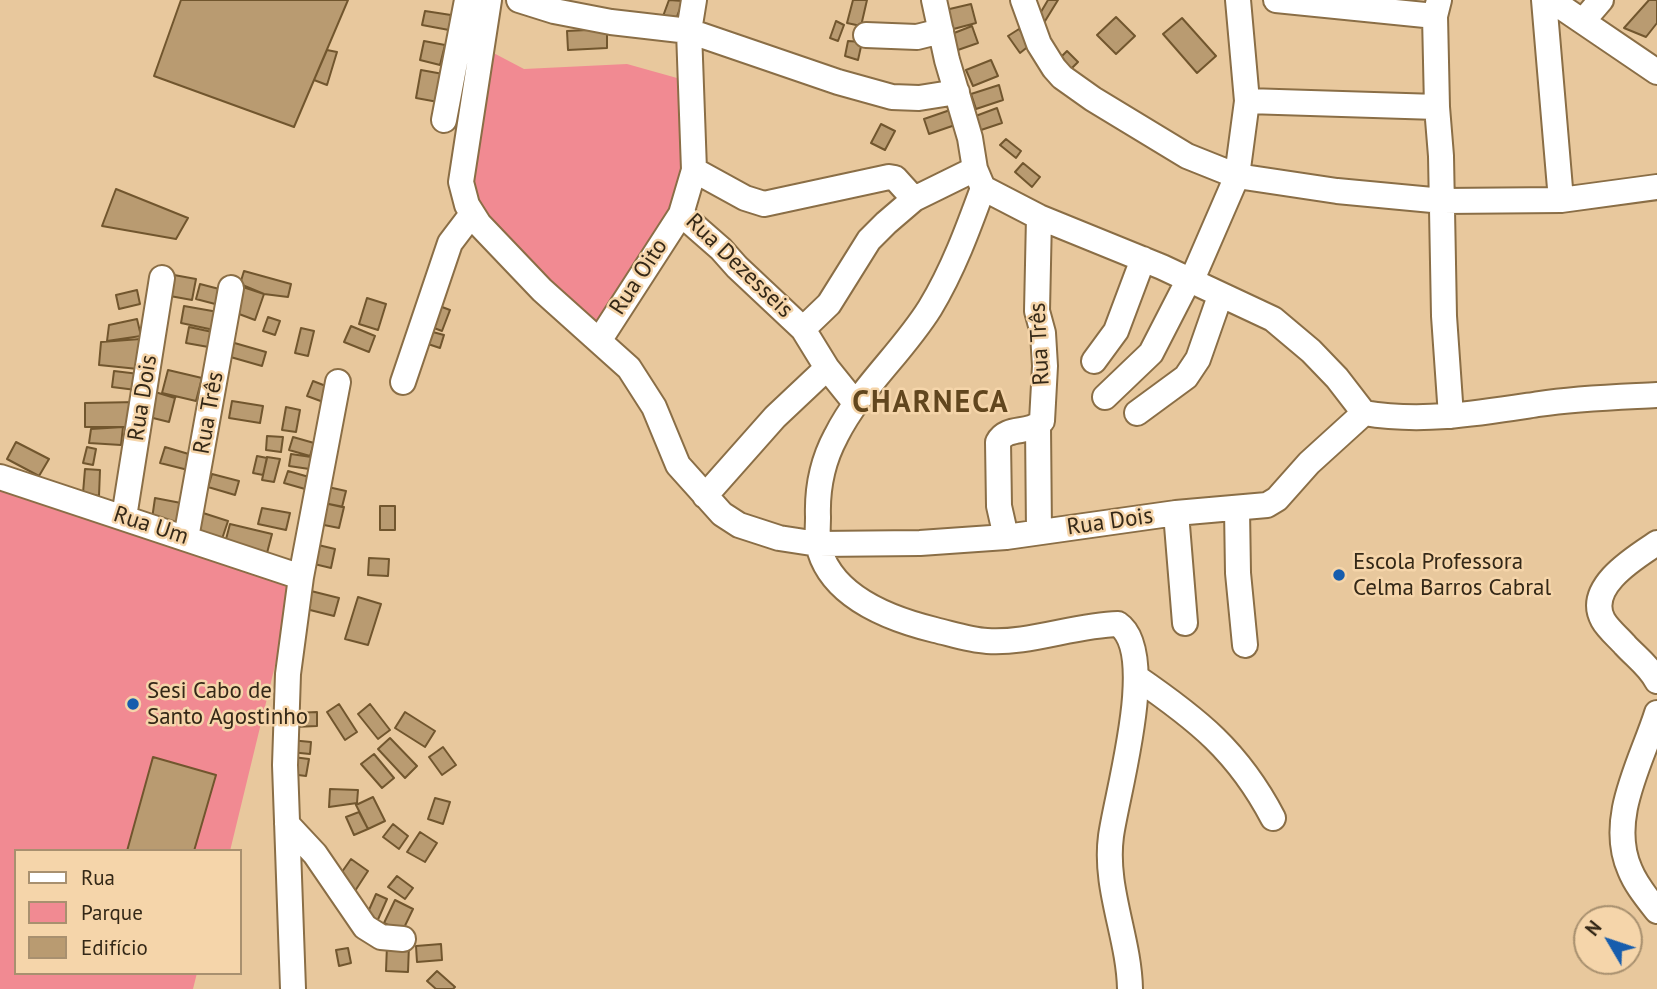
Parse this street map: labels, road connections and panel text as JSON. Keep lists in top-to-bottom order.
{
  "streets": {
    "street": [
      "Rua Dezesseis",
      "Rua Oito",
      "Rua Três",
      "Rua Dois",
      "Rua Um"
    ]
  },
  "crossings": [
    ["Rua Dezesseis", "Rua Oito"],
    ["Rua Oito", "Rua Dois"],
    ["Rua Três", "Rua Dois"],
    ["Rua Três", "Rua Um"],
    ["Rua Dois", "Rua Um"]
  ],
  "districts": ["CHARNECA"],
  "places": ["Escola Professora Celma Barros Cabral", "Sesi Cabo de Santo Agostinho"],
  "legend": ["Rua", "Parque", "Edifício"],
  "north": "top left"
}
